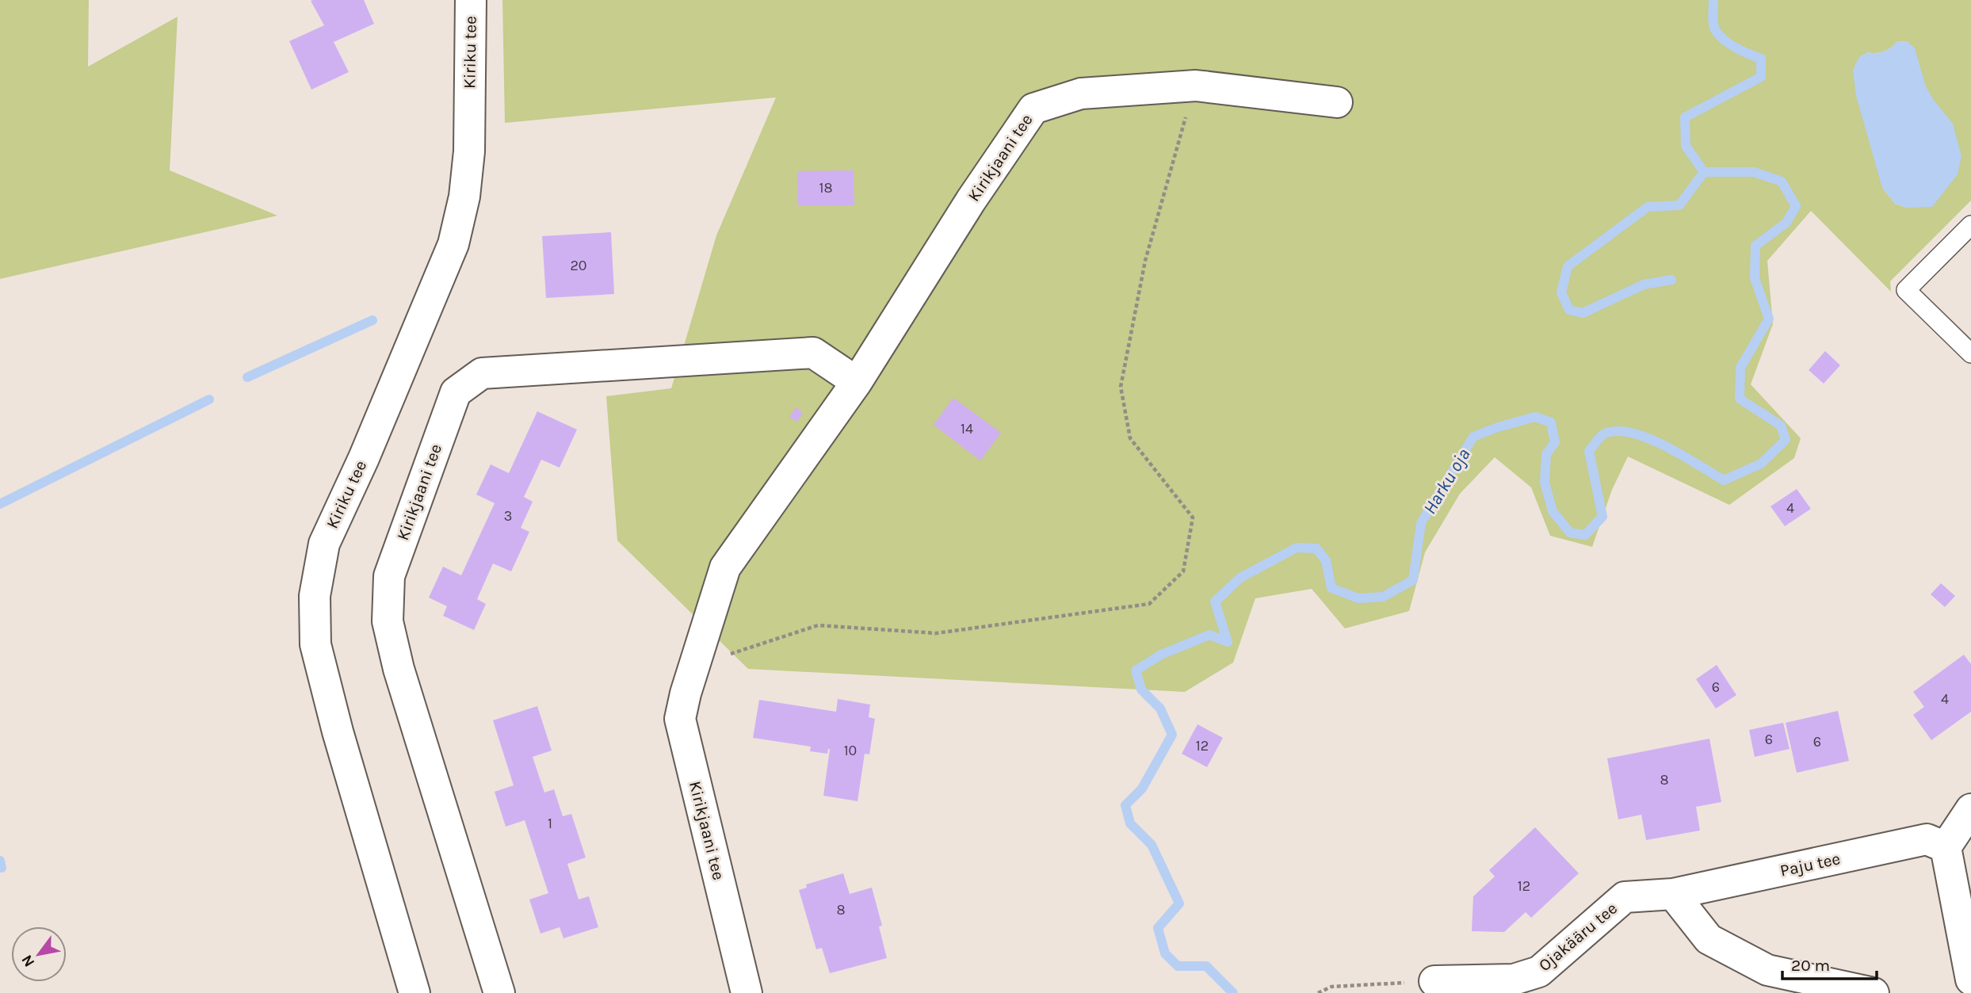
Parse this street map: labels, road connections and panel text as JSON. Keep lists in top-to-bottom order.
{
  "streets": {
    "street": [
      "Kiriku tee",
      "Kirikjaani tee",
      "Paju tee",
      "Ojakääru tee"
    ]
  },
  "crossings": [
    ["Paju tee", "Ojakääru tee"]
  ],
  "water": ["Harku oja"],
  "house_numbers": [
    "18",
    "20",
    "14",
    "4",
    "3",
    "6",
    "4",
    "6",
    "6",
    "12",
    "10",
    "8",
    "1",
    "12",
    "8"
  ],
  "scale_bar": "20 m",
  "north": "bottom left"
}
